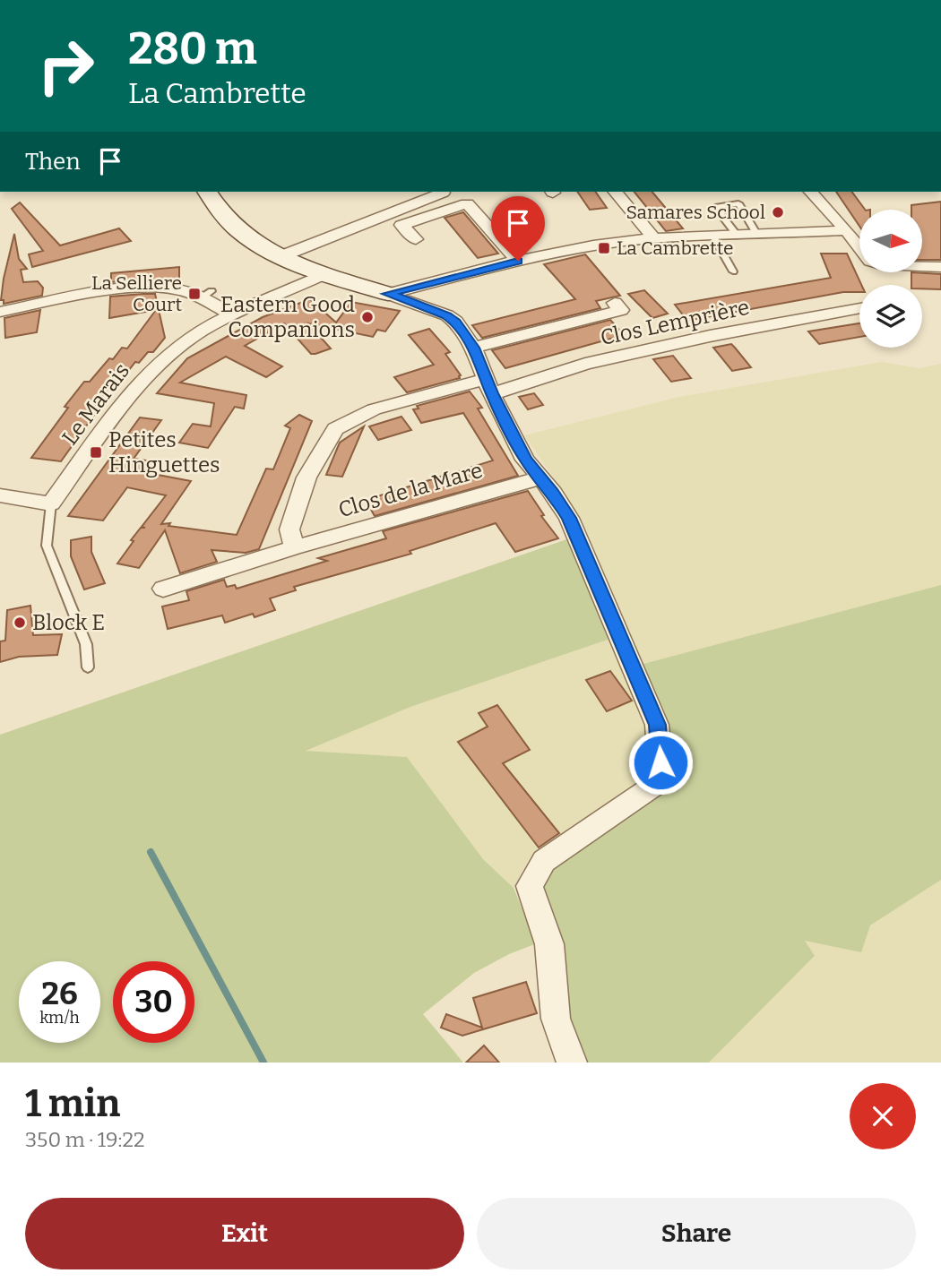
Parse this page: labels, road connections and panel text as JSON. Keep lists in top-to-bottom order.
{
  "streets": {
    "street": ["Clos Lemprière", "Le Marais", "Clos de la Mare"]
  },
  "places": {
    "other": ["Samares School", "Eastern Good Companions", "Block E"],
    "transit": ["La Cambrette", "La Selliere Court", "Petites Hinguettes"]
  },
  "north": "right",
  "page": {
    "turn": ["280 m", "La Cambrette"],
    "then": "Then",
    "speed": "26 km/h",
    "limit": "30",
    "heading": ["1 min", "350 m · 19:22"],
    "buttons": ["Exit", "Share"]
  }
}
